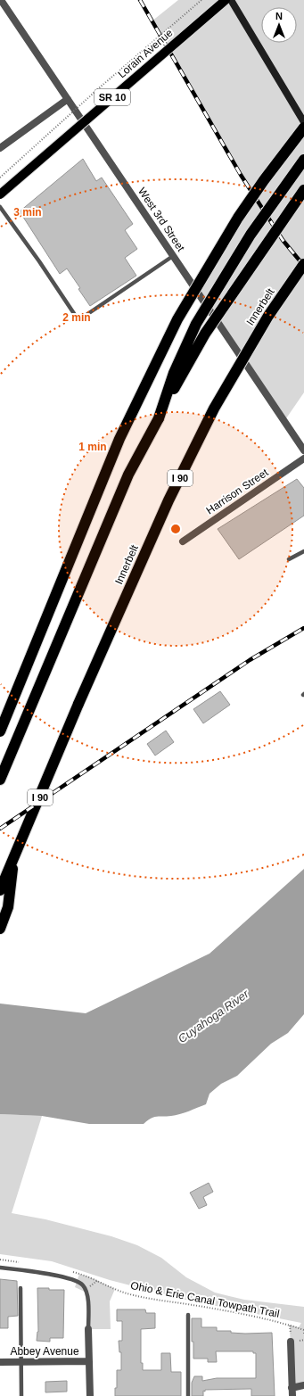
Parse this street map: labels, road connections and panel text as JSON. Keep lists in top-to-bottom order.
{
  "streets": {
    "highway": ["Innerbelt", "I 90"],
    "main road": ["Lorain Avenue", "SR 10"],
    "street": ["West 3rd Street", "Harrison Street", "Abbey Avenue"],
    "path": ["Ohio & Erie Canal Towpath Trail"]
  },
  "water": ["Cuyahoga River"],
  "north": "top",
  "rings": ["3 min", "2 min", "1 min"]
}
